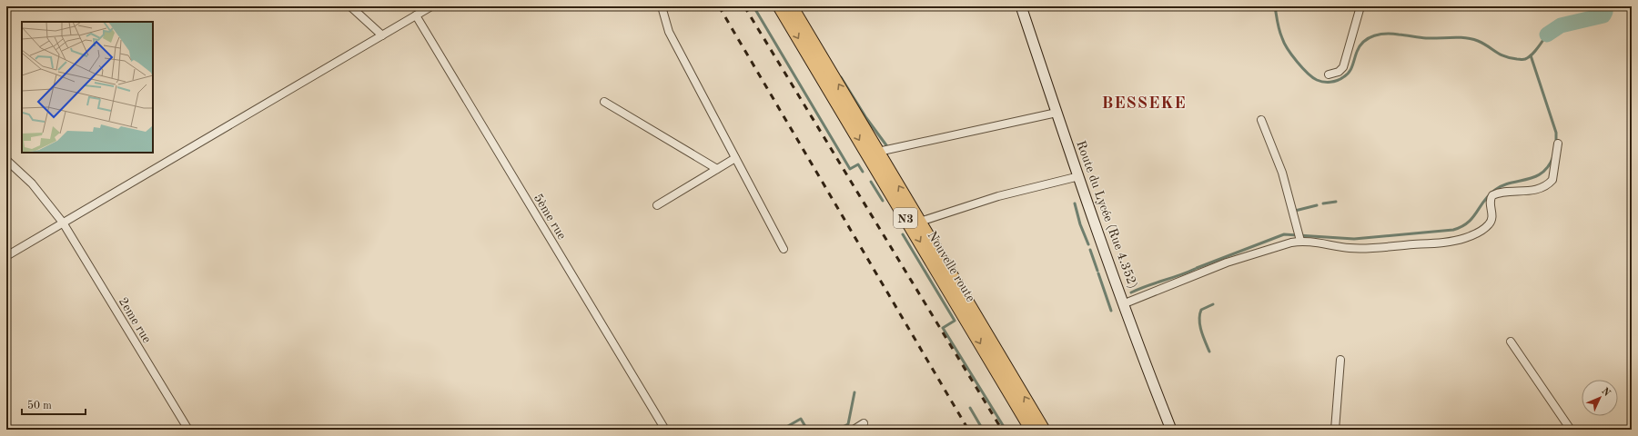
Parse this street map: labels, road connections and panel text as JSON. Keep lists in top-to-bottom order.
{
  "streets": {
    "highway": ["N3", "Nouvelle route"],
    "main road": ["Route du Lycée (Rue 4.352)"],
    "street": ["5ème rue", "2eme rue"]
  },
  "districts": ["BESSEKE"],
  "scale_bar": "50 m",
  "north": "top right"
}
